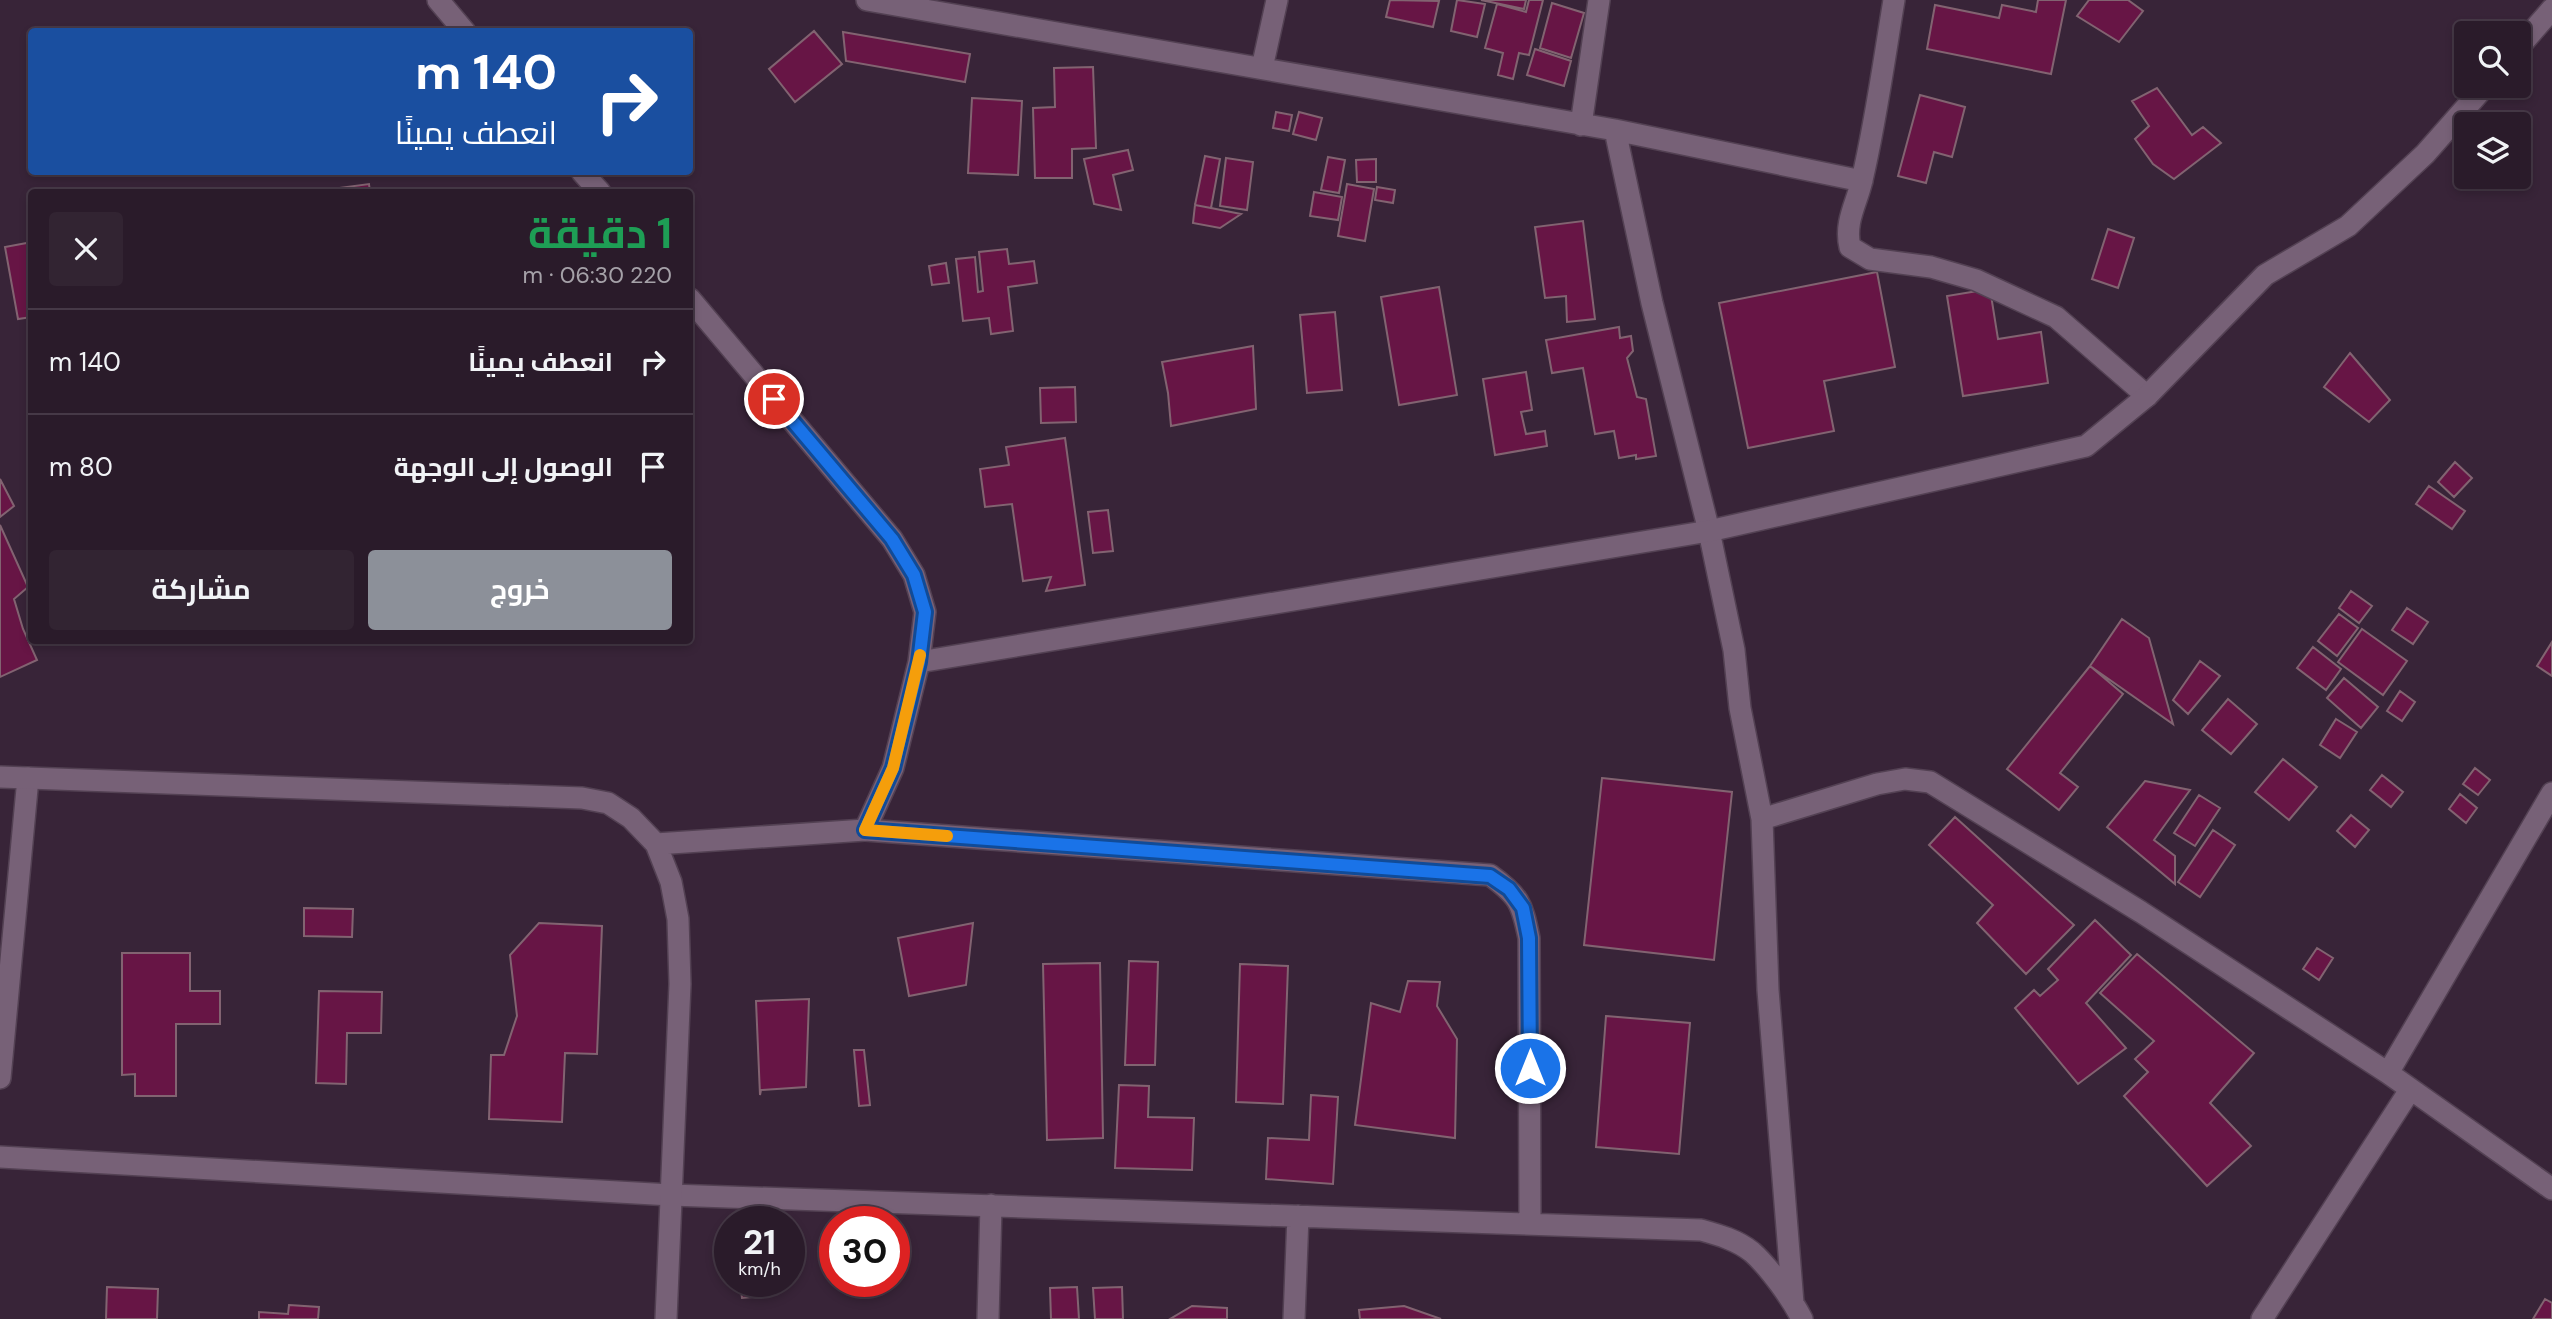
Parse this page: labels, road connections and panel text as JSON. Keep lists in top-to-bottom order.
{
  "page": {
    "turn": ["140 m", "انعطف يمينًا"],
    "heading": ["1 دقيقة", "220 m · 06:30"],
    "list": [
      {
        "name": "انعطف يمينًا",
        "value": "140 m"
      },
      {
        "name": "الوصول إلى الوجهة",
        "value": "80 m"
      }
    ],
    "buttons": ["خروج", "مشاركة"],
    "speed": "21 km/h",
    "limit": "30"
  }
}
